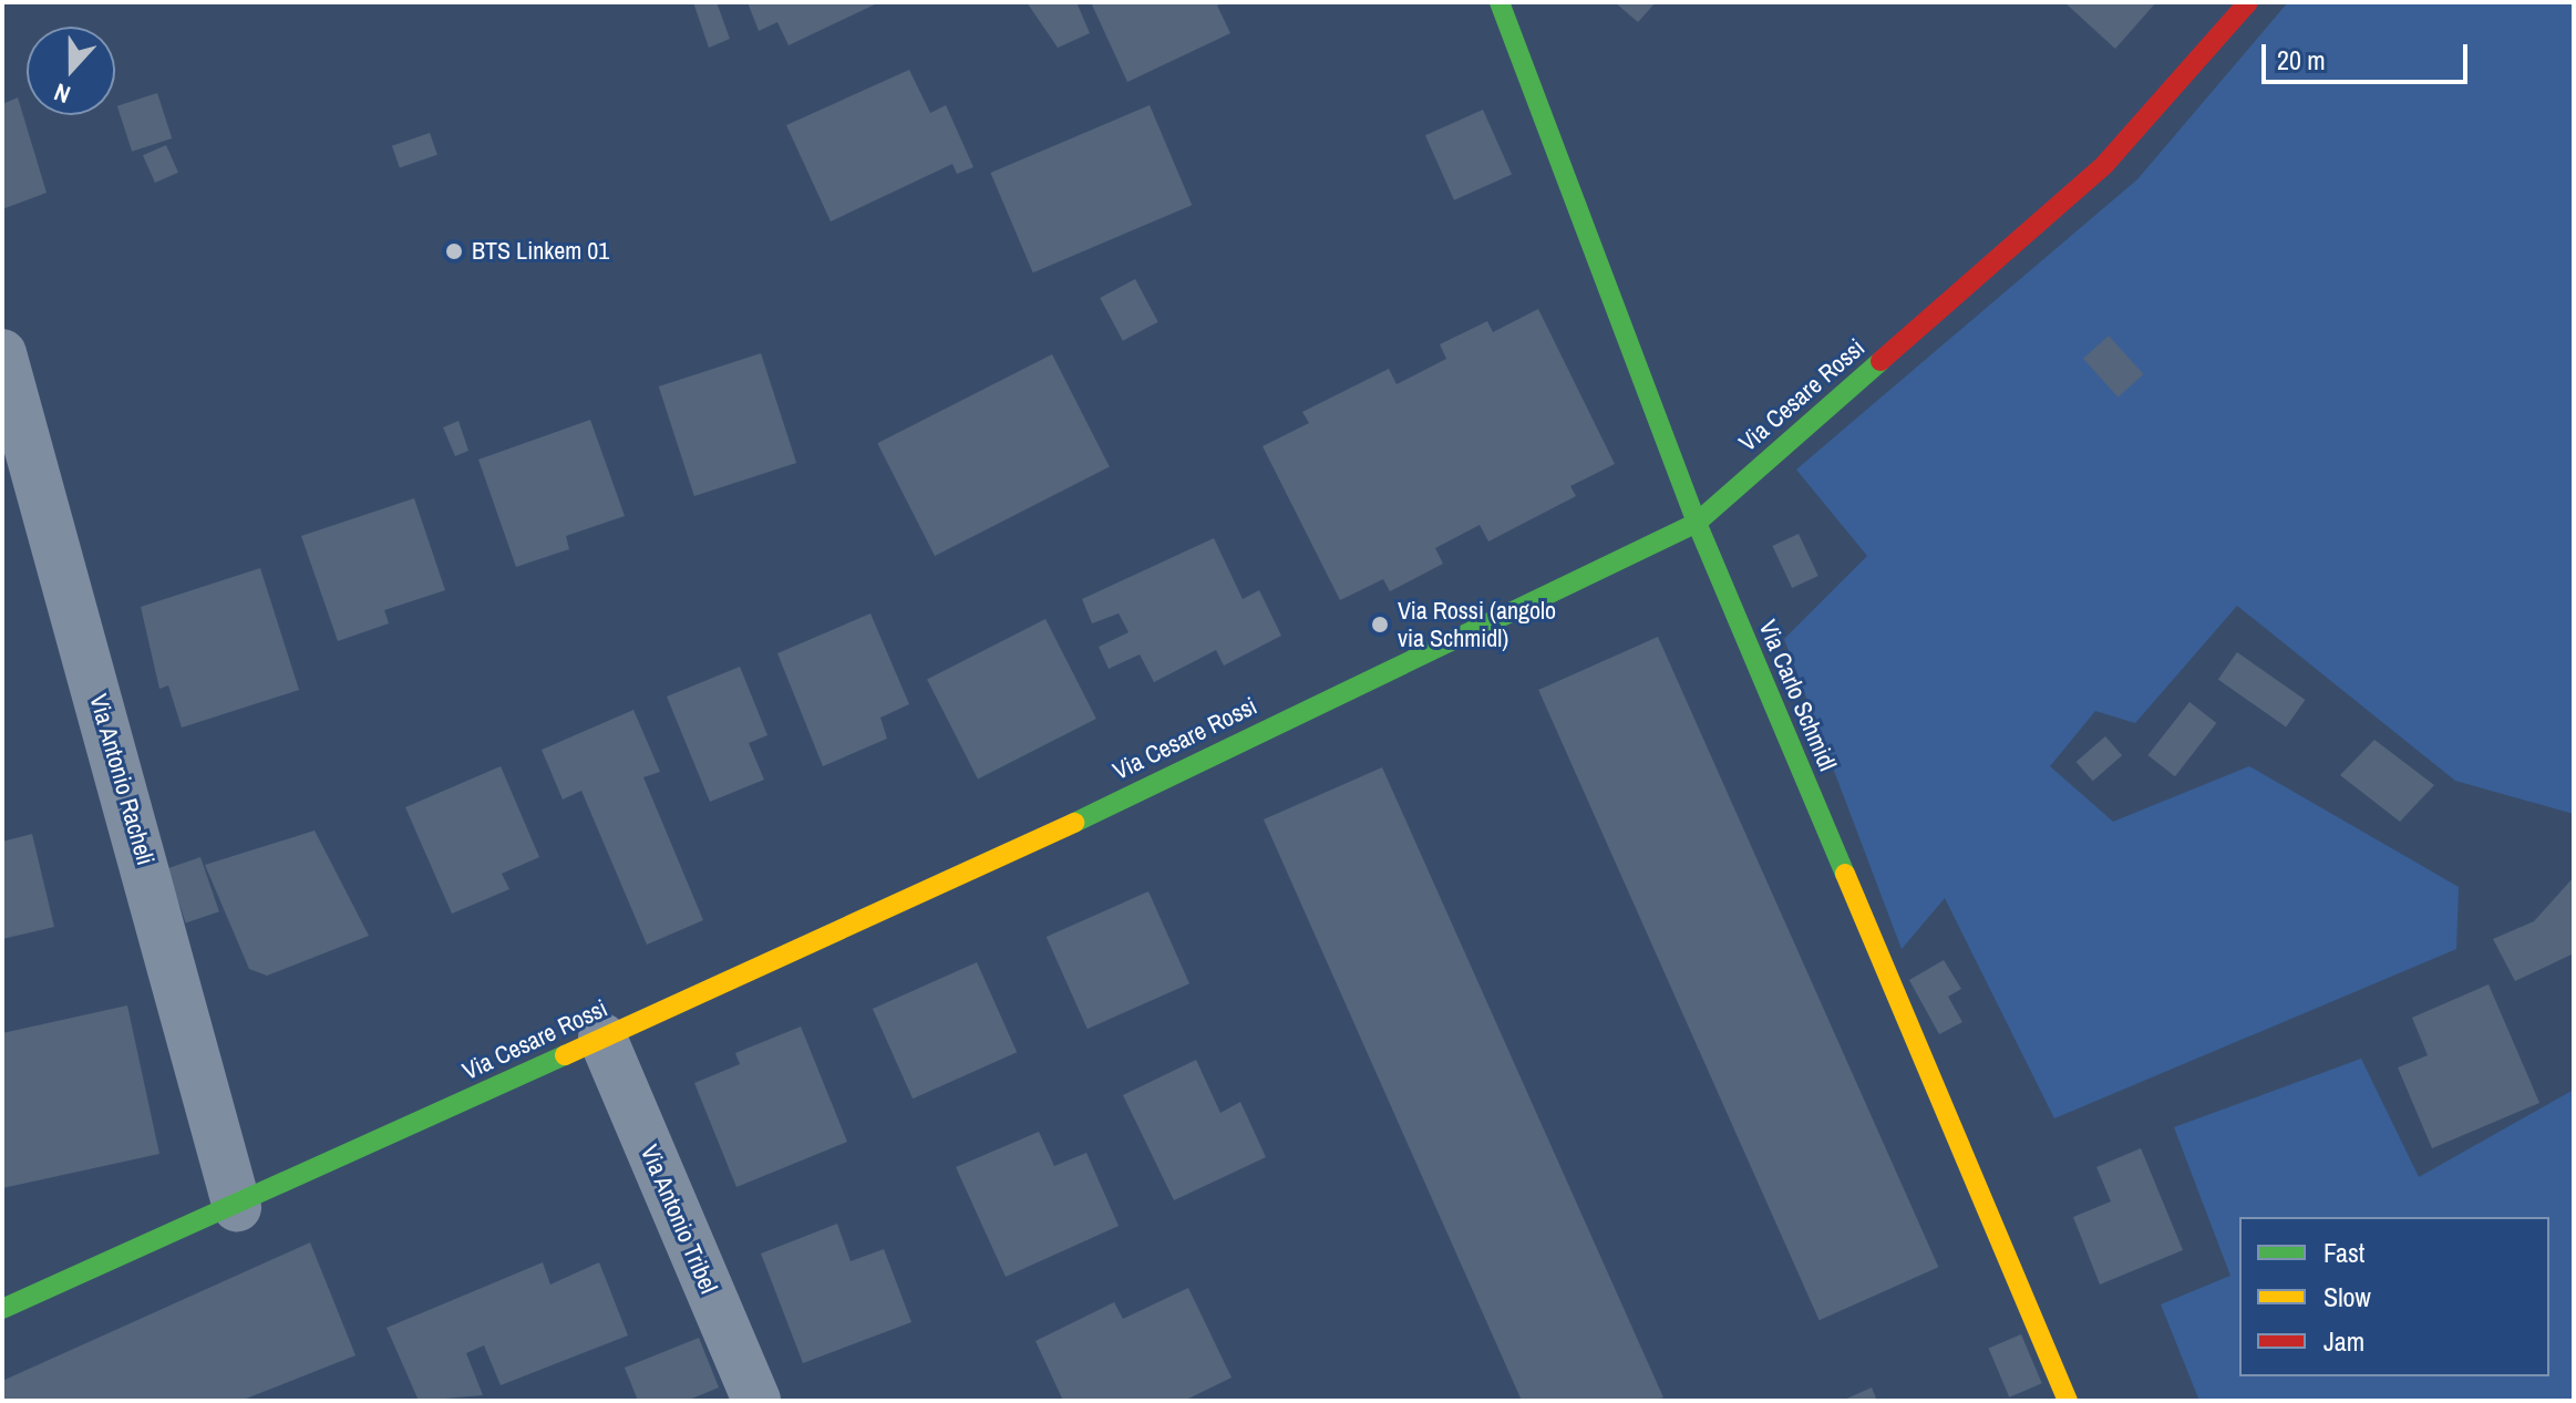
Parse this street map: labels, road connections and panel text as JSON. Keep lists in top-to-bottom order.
{
  "streets": {
    "street": [
      "Via Cesare Rossi",
      "Via Carlo Schmidl",
      "Via Antonio Racheli",
      "Via Antonio Tribel"
    ]
  },
  "crossings": [
    ["Via Cesare Rossi", "Via Carlo Schmidl"],
    ["Via Cesare Rossi", "Via Antonio Racheli"],
    ["Via Cesare Rossi", "Via Antonio Tribel"]
  ],
  "places": ["BTS Linkem 01", "Via Rossi (angolo via Schmidl)"],
  "legend": ["Fast", "Slow", "Jam"],
  "scale_bar": "20 m",
  "north": "bottom"
}
